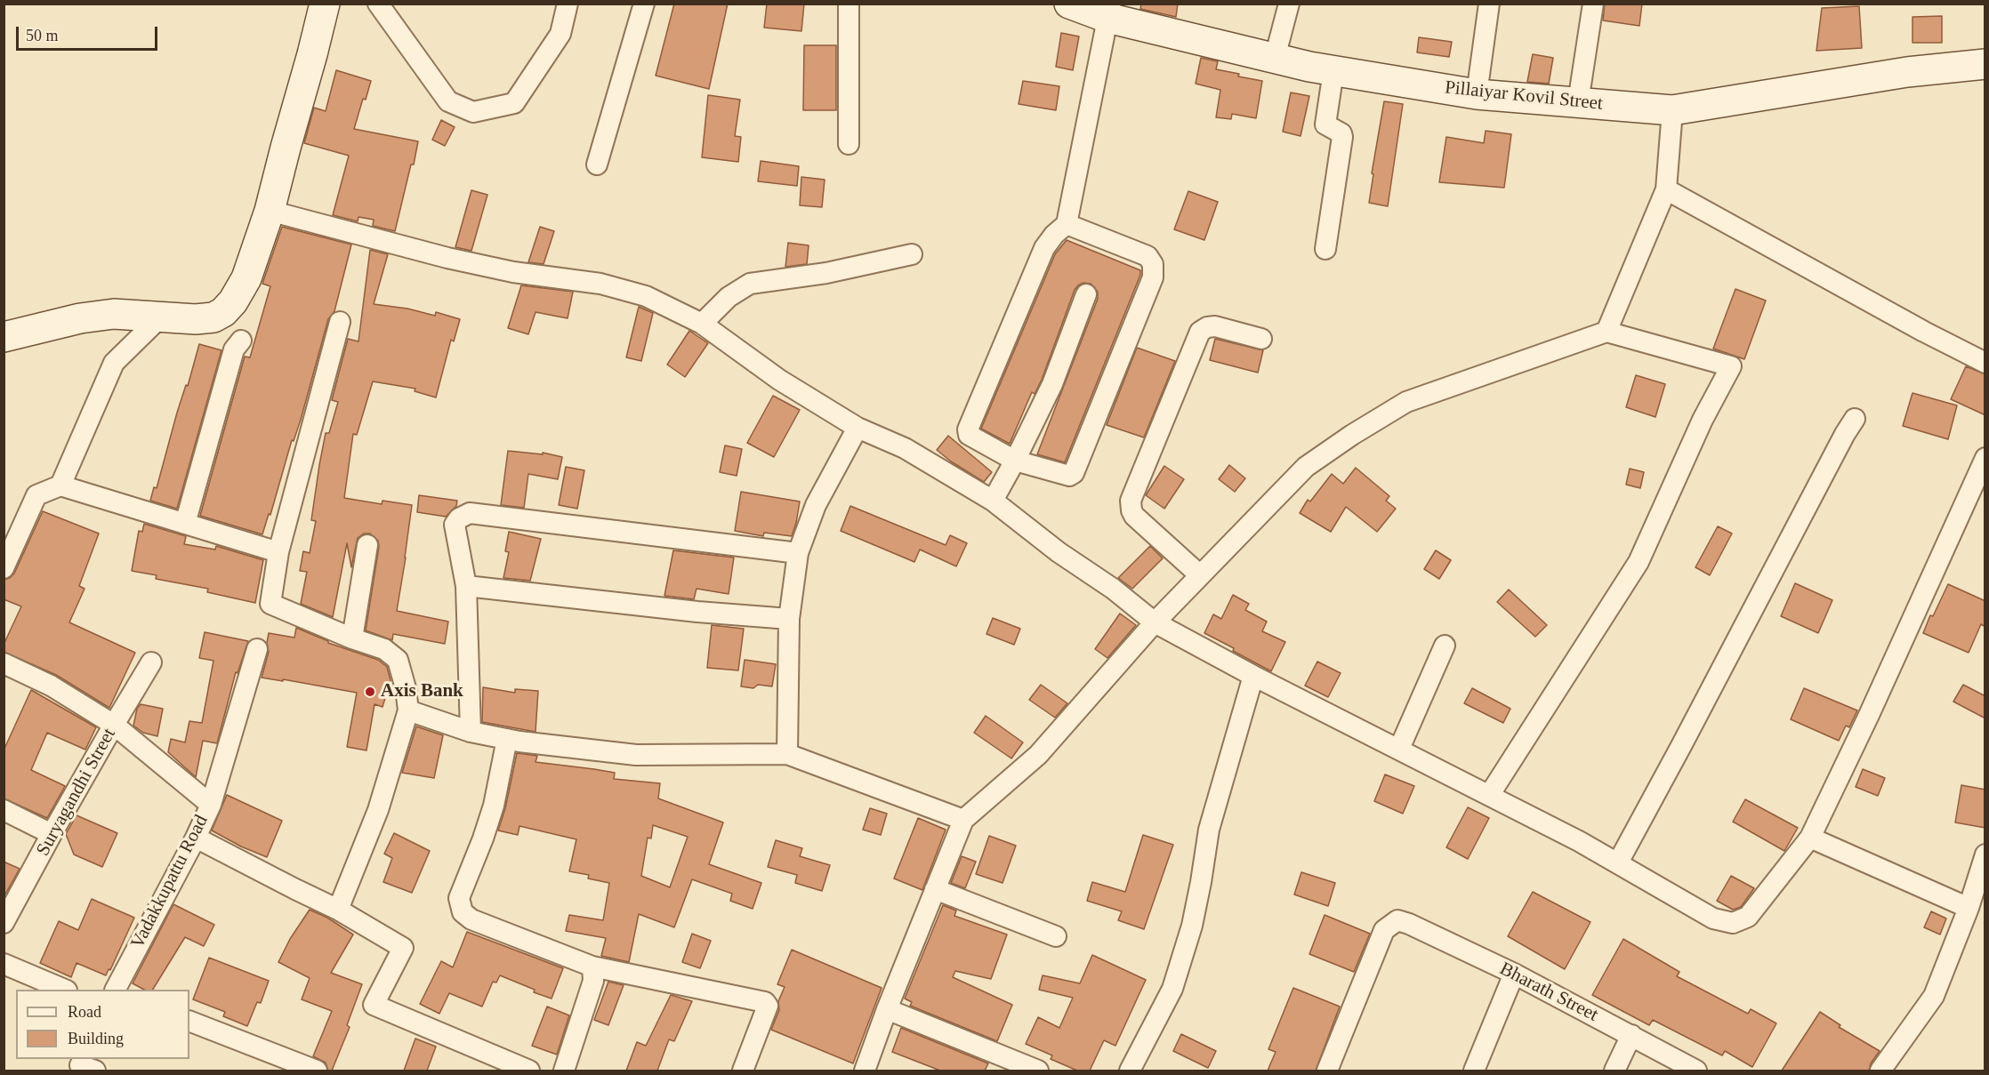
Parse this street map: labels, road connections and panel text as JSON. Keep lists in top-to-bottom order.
{
  "streets": {
    "street": [
      "Pillaiyar Kovil Street",
      "Suryagandhi Street",
      "Vadakkupattu Road",
      "Bharath Street"
    ]
  },
  "places": ["Axis Bank"],
  "legend": ["Road", "Building"],
  "scale_bar": "50 m"
}
